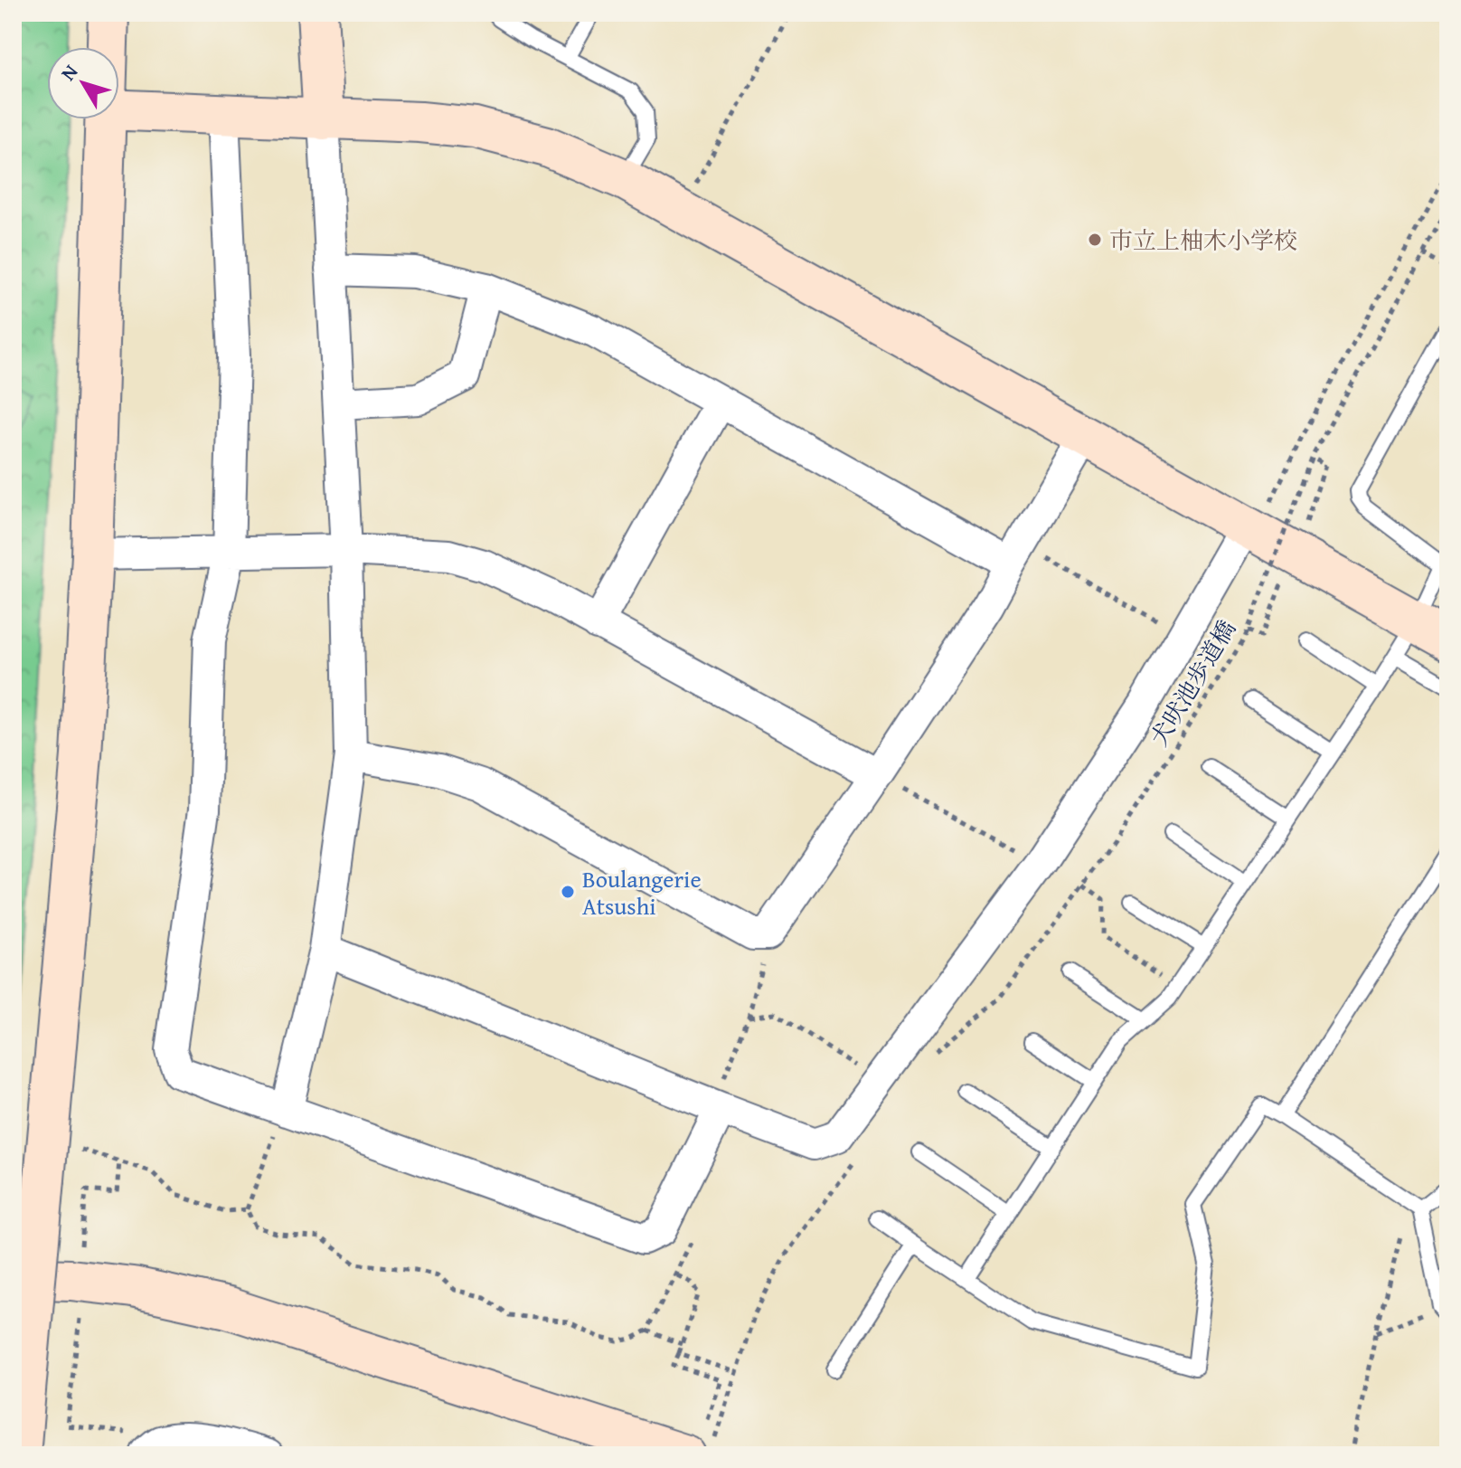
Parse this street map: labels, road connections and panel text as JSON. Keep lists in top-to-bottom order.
{
  "streets": {
    "path": ["犬吠池歩道橋"]
  },
  "places": ["市立上柚木小学校", "Boulangerie Atsushi"],
  "north": "top left"
}
